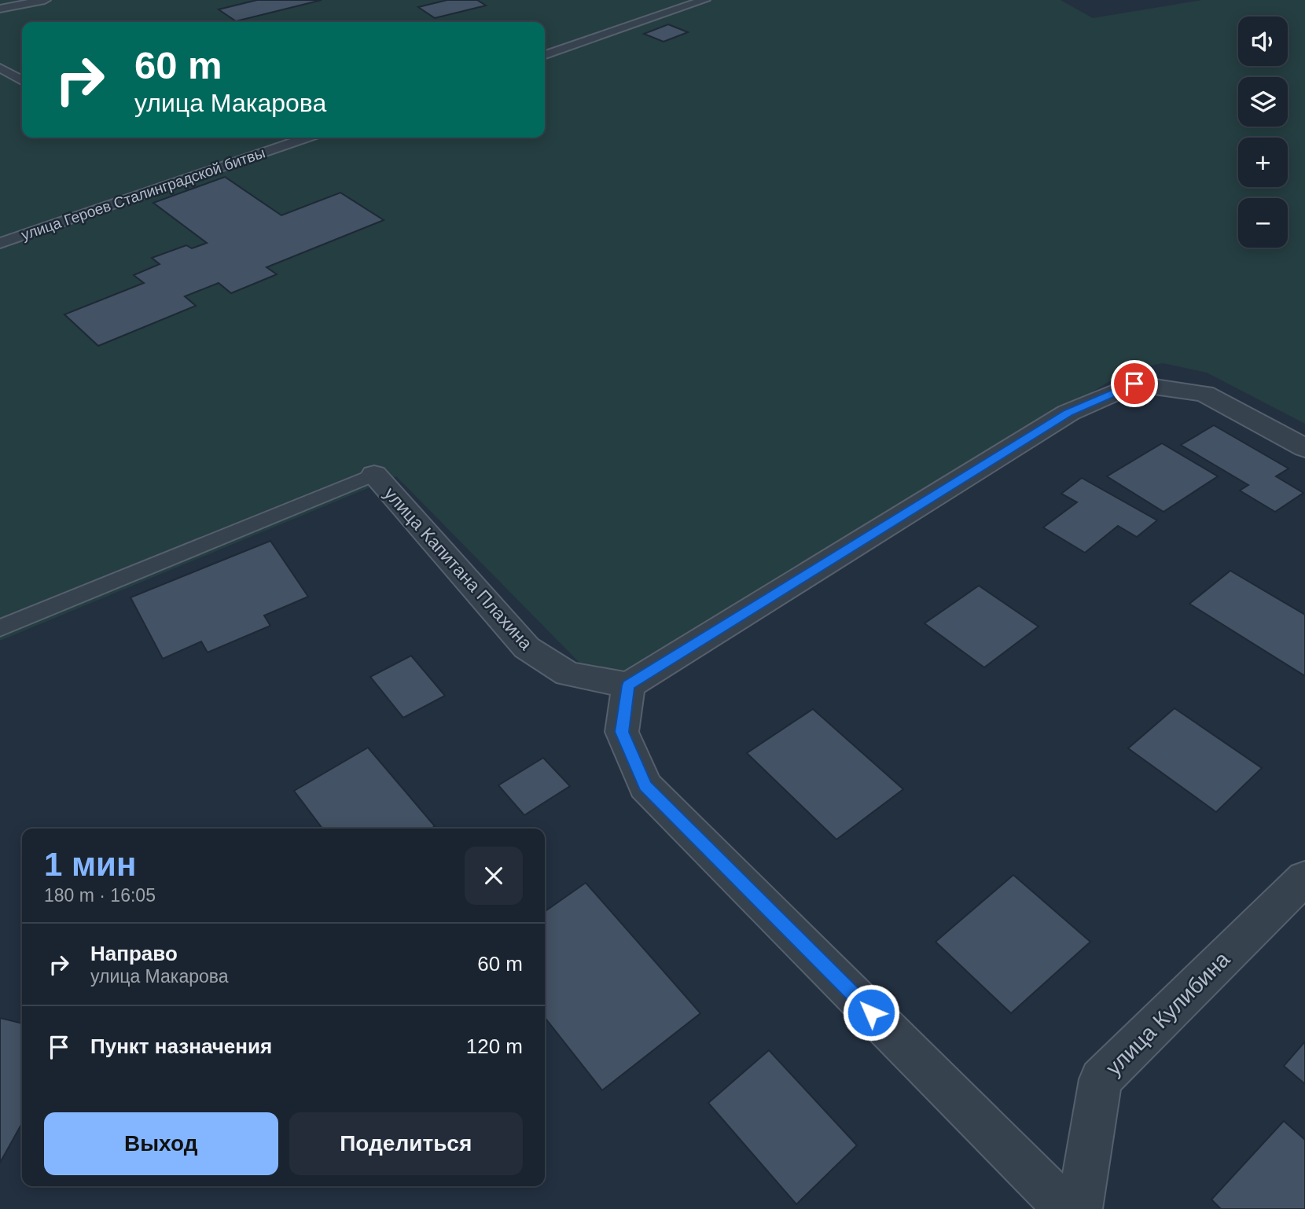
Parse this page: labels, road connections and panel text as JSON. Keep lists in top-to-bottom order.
{
  "streets": {
    "street": ["улица Капитана Плахина", "улица Кулибина"],
    "lane": ["улица Героев Сталинградской битвы"]
  },
  "page": {
    "map_buttons": ["+", "−"],
    "turn": ["60 m", "улица Макарова"],
    "heading": ["1 мин", "180 m · 16:05"],
    "list": [
      {
        "name": "Направо",
        "note": "улица Макарова",
        "value": "60 m"
      },
      {
        "name": "Пункт назначения",
        "value": "120 m"
      }
    ],
    "buttons": ["Выход", "Поделиться"]
  }
}
